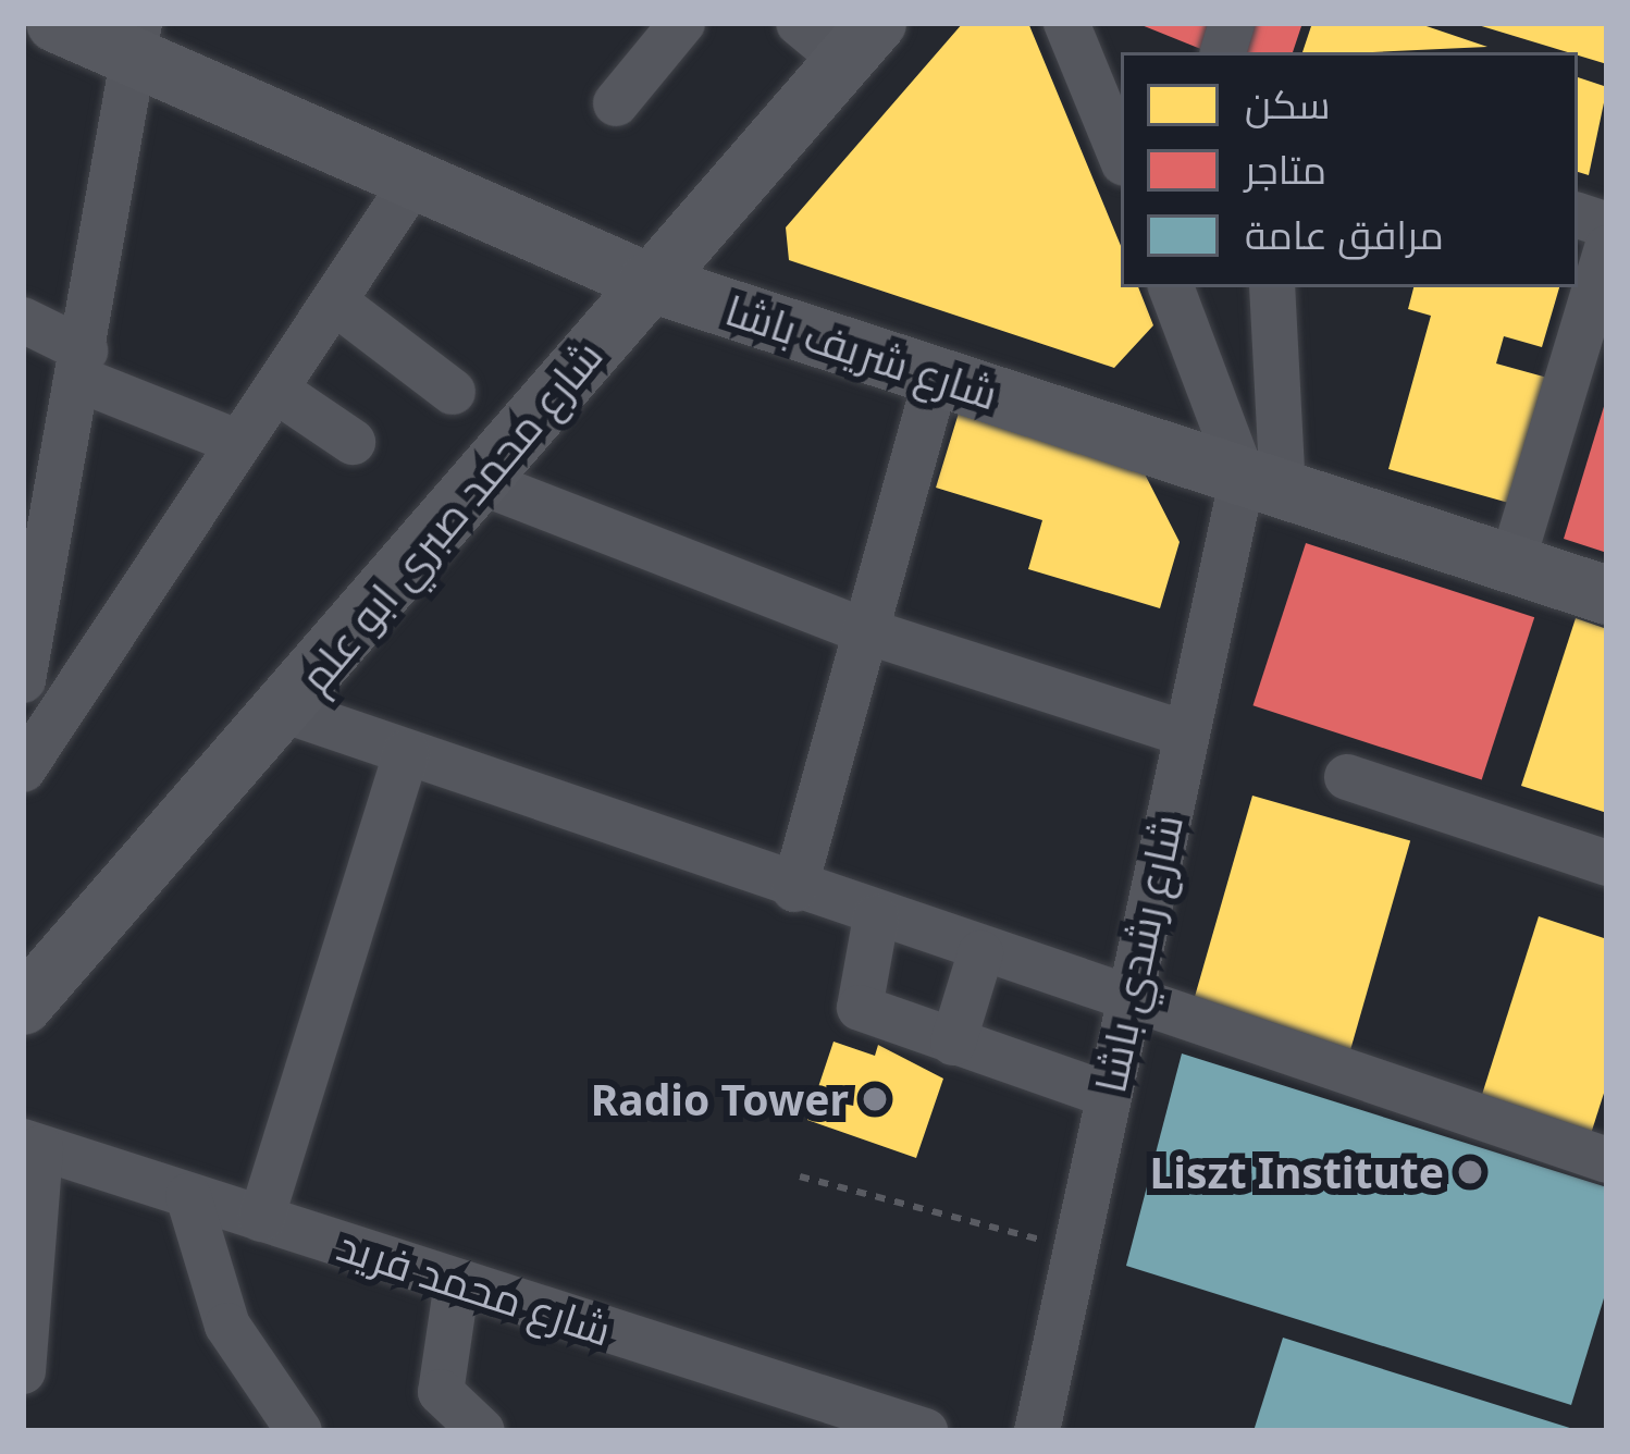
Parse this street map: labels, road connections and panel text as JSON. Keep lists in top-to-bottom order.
{
  "streets": {
    "main road": ["شارع شريف باشا", "شارع محمد صبري ابو علم"],
    "street": ["شارع رشدي باشا", "شارع محمد فريد"]
  },
  "crossings": [
    ["شارع شريف باشا", "شارع محمد صبري ابو علم"],
    ["شارع شريف باشا", "شارع رشدي باشا"]
  ],
  "places": ["Radio Tower", "Liszt Institute"],
  "legend": ["سكن", "متاجر", "مرافق عامة"]
}
